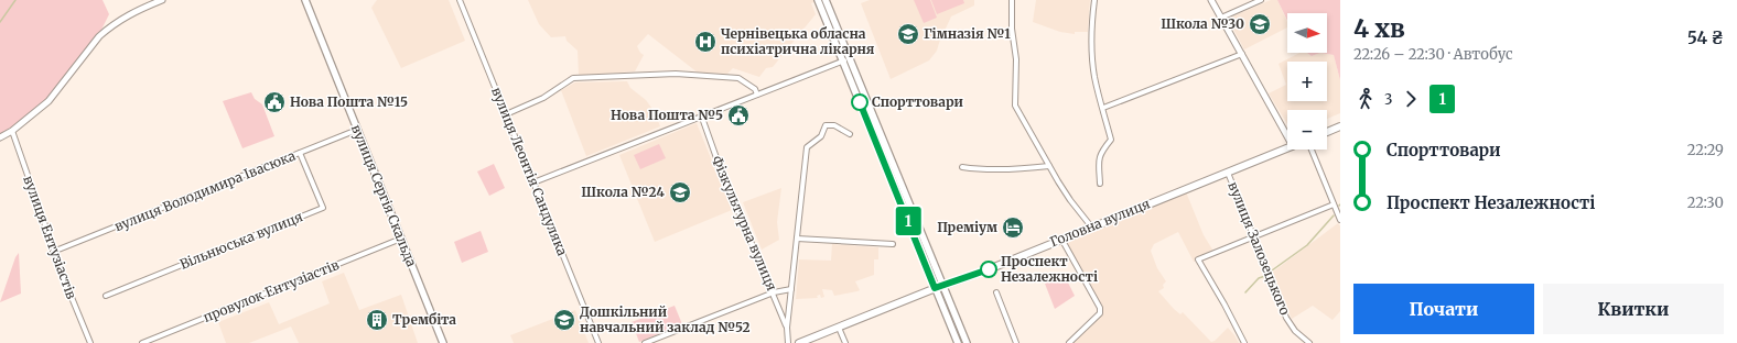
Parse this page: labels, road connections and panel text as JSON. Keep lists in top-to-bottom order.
{
  "streets": {
    "main road": ["вулиця Сергія Скальда", "Головна вулиця"],
    "street": [
      "вулиця Леонтія Сандуляка",
      "вулиця Володимира Івасюка",
      "Фізкультурна вулиця",
      "вулиця Ентузіастів",
      "Вільнюська вулиця",
      "вулиця Залозецького",
      "провулок Ентузіастів"
    ]
  },
  "crossings": [
    ["вулиця Володимира Івасюка", "вулиця Сергія Скальда"],
    ["вулиця Володимира Івасюка", "вулиця Ентузіастів"],
    ["вулиця Володимира Івасюка", "Вільнюська вулиця"],
    ["вулиця Сергія Скальда", "провулок Ентузіастів"],
    ["Головна вулиця", "вулиця Залозецького"]
  ],
  "places": {
    "school or university": [
      "Школа №30",
      "Гімназія №1",
      "Школа №24",
      "Дошкільний навчальний заклад №52"
    ],
    "hospital": ["Чернівецька обласна психіатрична лікарня"],
    "public building": ["Нова Пошта №15", "Нова Пошта №5"],
    "other": ["Спорттовари", "Проспект Незалежності"],
    "hotel": ["Преміум"],
    "building": ["Трембіта"]
  },
  "lines": ["bus line 1"],
  "north": "right",
  "page": {
    "on_map": "1",
    "heading": ["4 хв", "22:26 – 22:30 · Автобус", "54 ₴"],
    "map_buttons": ["+", "−"],
    "legs": ["3", "1"],
    "list": [
      {
        "name": "Спорттовари",
        "value": "22:29"
      },
      {
        "name": "Проспект Незалежності",
        "value": "22:30"
      }
    ],
    "buttons": ["Почати", "Квитки"]
  }
}
